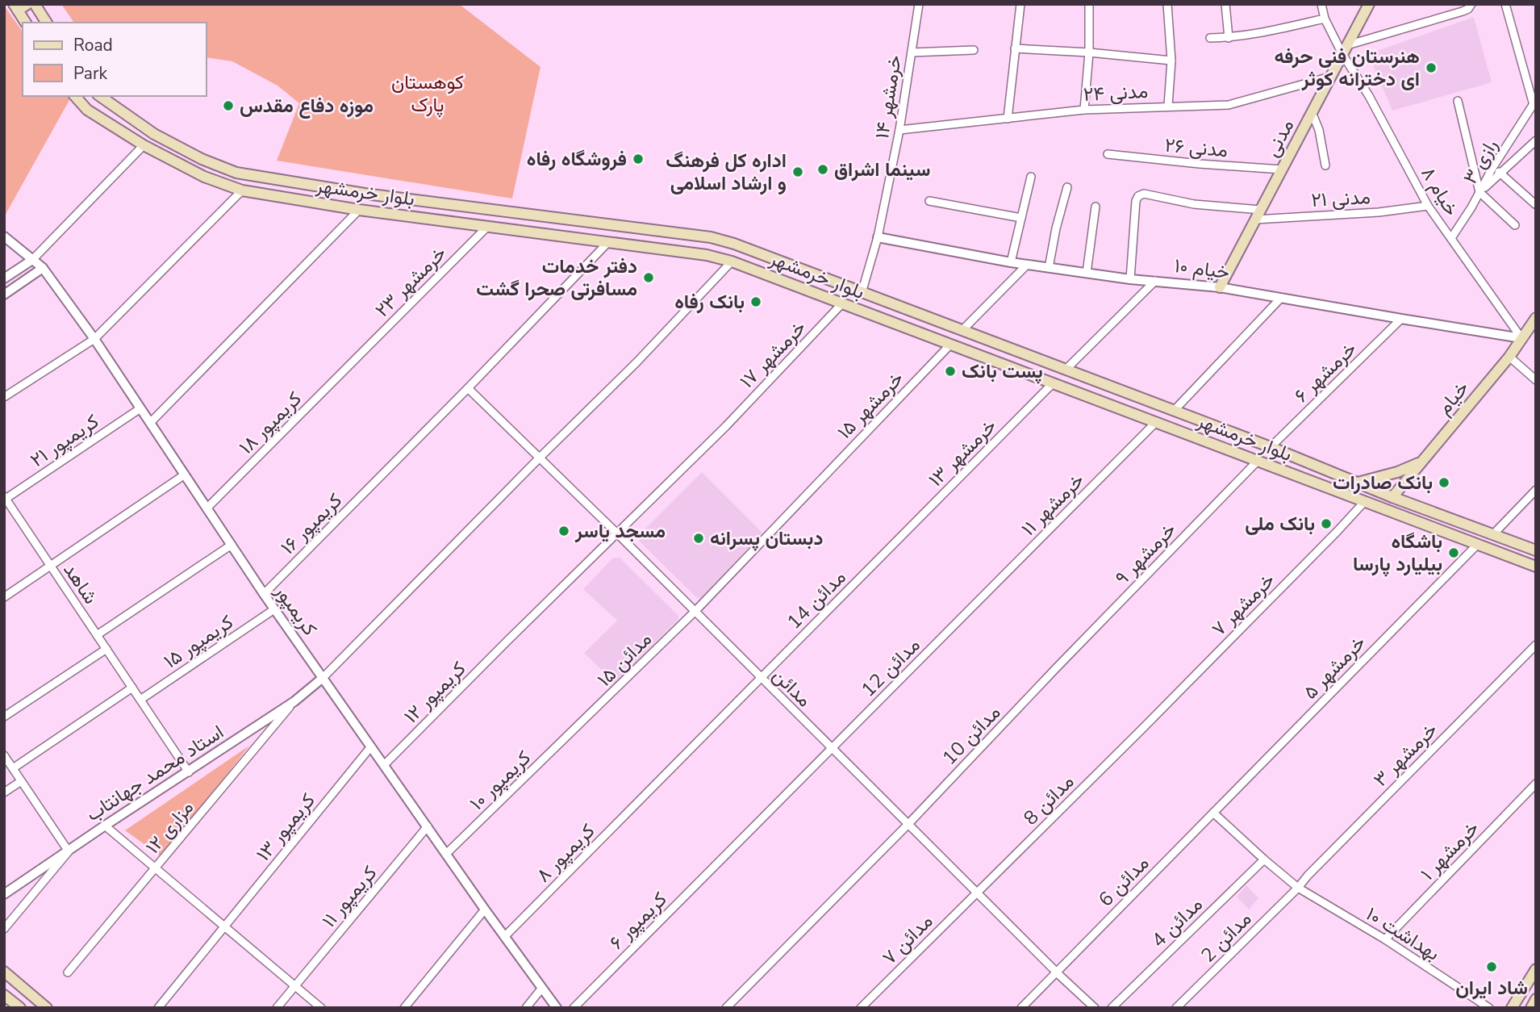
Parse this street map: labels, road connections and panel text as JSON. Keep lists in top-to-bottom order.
{
  "streets": {
    "main road": ["مدنی", "بلوار خرمشهر", "خیام"],
    "street": [
      "مدنی ۲۴",
      "خرمشهر ۱۴",
      "مدنی ۲۶",
      "رازی ۳",
      "خیام ۸",
      "مدنی ۲۱",
      "خیام ۱۰",
      "خرمشهر ۲۳",
      "خرمشهر ۱۷",
      "خرمشهر ۶",
      "خرمشهر ۱۵",
      "کریمپور ۱۸",
      "کریمپور ۲۱",
      "خرمشهر ۱۳",
      "خرمشهر ۱۱",
      "کریمپور ۱۶",
      "خرمشهر ۹",
      "شاهد",
      "مدائن 14",
      "خرمشهر ۷",
      "کریمپور",
      "کریمپور ۱۵",
      "مدائن ۱۵",
      "مدائن 12",
      "خرمشهر ۵",
      "مدائن",
      "کریمپور ۱۲",
      "مدائن 10",
      "خرمشهر ۳",
      "استاد محمد جهانتاب",
      "کریمپور ۱۰",
      "مدائن 8",
      "مزاری ۱۲",
      "کریمپور ۱۳",
      "خرمشهر ۱",
      "کریمپور ۸",
      "مدائن 6",
      "کریمپور ۱۱",
      "کریمپور ۶",
      "مدائن 4",
      "بهداشت ۱۰",
      "مدائن 2",
      "مدائن ۷"
    ]
  },
  "crossings": [
    ["مدنی ۲۴", "خرمشهر ۱۴"],
    ["مدنی ۲۴", "مدنی"],
    ["خرمشهر ۱۴", "بلوار خرمشهر"],
    ["خرمشهر ۱۴", "خیام ۱۰"],
    ["مدنی", "مدنی ۲۶"],
    ["مدنی", "خیام ۸"],
    ["مدنی", "مدنی ۲۱"],
    ["مدنی", "خیام ۱۰"],
    ["رازی ۳", "خیام ۸"],
    ["خیام ۸", "مدنی ۲۱"],
    ["خیام ۸", "خیام ۱۰"],
    ["خیام ۸", "خیام"],
    ["بلوار خرمشهر", "خرمشهر ۲۳"],
    ["بلوار خرمشهر", "خرمشهر ۱۷"],
    ["بلوار خرمشهر", "خرمشهر ۶"],
    ["بلوار خرمشهر", "خیام"],
    ["بلوار خرمشهر", "خرمشهر ۱۵"],
    ["بلوار خرمشهر", "خرمشهر ۱۳"],
    ["بلوار خرمشهر", "خرمشهر ۱۱"],
    ["بلوار خرمشهر", "کریمپور ۱۶"],
    ["بلوار خرمشهر", "خرمشهر ۹"],
    ["بلوار خرمشهر", "خرمشهر ۷"],
    ["بلوار خرمشهر", "خرمشهر ۵"],
    ["مدنی ۲۱", "خیام ۱۰"],
    ["خیام ۱۰", "خرمشهر ۶"],
    ["خیام ۱۰", "خیام"],
    ["خرمشهر ۲۳", "کریمپور ۱۸"],
    ["خرمشهر ۱۷", "مدائن"],
    ["خرمشهر ۱۷", "کریمپور ۱۲"],
    ["خرمشهر ۱۵", "مدائن ۱۵"],
    ["خرمشهر ۱۵", "مدائن"],
    ["کریمپور ۱۸", "کریمپور"],
    ["کریمپور ۲۱", "شاهد"],
    ["کریمپور ۲۱", "کریمپور"],
    ["خرمشهر ۱۳", "مدائن 14"],
    ["خرمشهر ۱۱", "مدائن 12"],
    ["کریمپور ۱۶", "کریمپور"],
    ["کریمپور ۱۶", "مدائن"],
    ["خرمشهر ۹", "مدائن 10"],
    ["شاهد", "کریمپور ۱۵"],
    ["شاهد", "استاد محمد جهانتاب"],
    ["مدائن 14", "مدائن"],
    ["مدائن 14", "کریمپور ۸"],
    ["خرمشهر ۷", "مدائن 8"],
    ["کریمپور", "کریمپور ۱۵"],
    ["کریمپور", "کریمپور ۱۲"],
    ["کریمپور", "استاد محمد جهانتاب"],
    ["کریمپور", "کریمپور ۱۰"],
    ["کریمپور", "کریمپور ۱۳"],
    ["کریمپور", "کریمپور ۸"],
    ["کریمپور", "کریمپور ۱۱"],
    ["مدائن ۱۵", "مدائن"],
    ["مدائن ۱۵", "کریمپور ۱۰"],
    ["مدائن 12", "مدائن"],
    ["مدائن 12", "کریمپور ۶"],
    ["خرمشهر ۵", "مدائن 6"],
    ["خرمشهر ۵", "بهداشت ۱۰"],
    ["مدائن", "کریمپور ۱۲"],
    ["مدائن", "مدائن 10"],
    ["مدائن", "مدائن 8"],
    ["مدائن", "مدائن 6"],
    ["مدائن", "مدائن ۷"],
    ["خرمشهر ۳", "بهداشت ۱۰"],
    ["خرمشهر ۳", "مدائن 2"],
    ["استاد محمد جهانتاب", "مزاری ۱۲"],
    ["مدائن 8", "مدائن ۷"],
    ["خرمشهر ۱", "بهداشت ۱۰"],
    ["مدائن 6", "بهداشت ۱۰"],
    ["مدائن 4", "بهداشت ۱۰"],
    ["بهداشت ۱۰", "مدائن 2"]
  ],
  "parks": ["کوهستان پارک"],
  "places": [
    "هنرستان فنی حرفه ای دخترانه کوثر",
    "موزه دفاع مقدس",
    "فروشگاه رفاه",
    "سینما اشراق",
    "اداره کل فرهنگ و ارشاد اسلامی",
    "دفتر خدمات مسافرتی صحرا گشت",
    "بانک رفاه",
    "پست بانک",
    "بانک صادرات",
    "بانک ملی",
    "مسجد یاسر",
    "دبستان پسرانه",
    "باشگاه بیلیارد پارسا",
    "شاد ایران"
  ],
  "legend": ["Road", "Park"]
}
